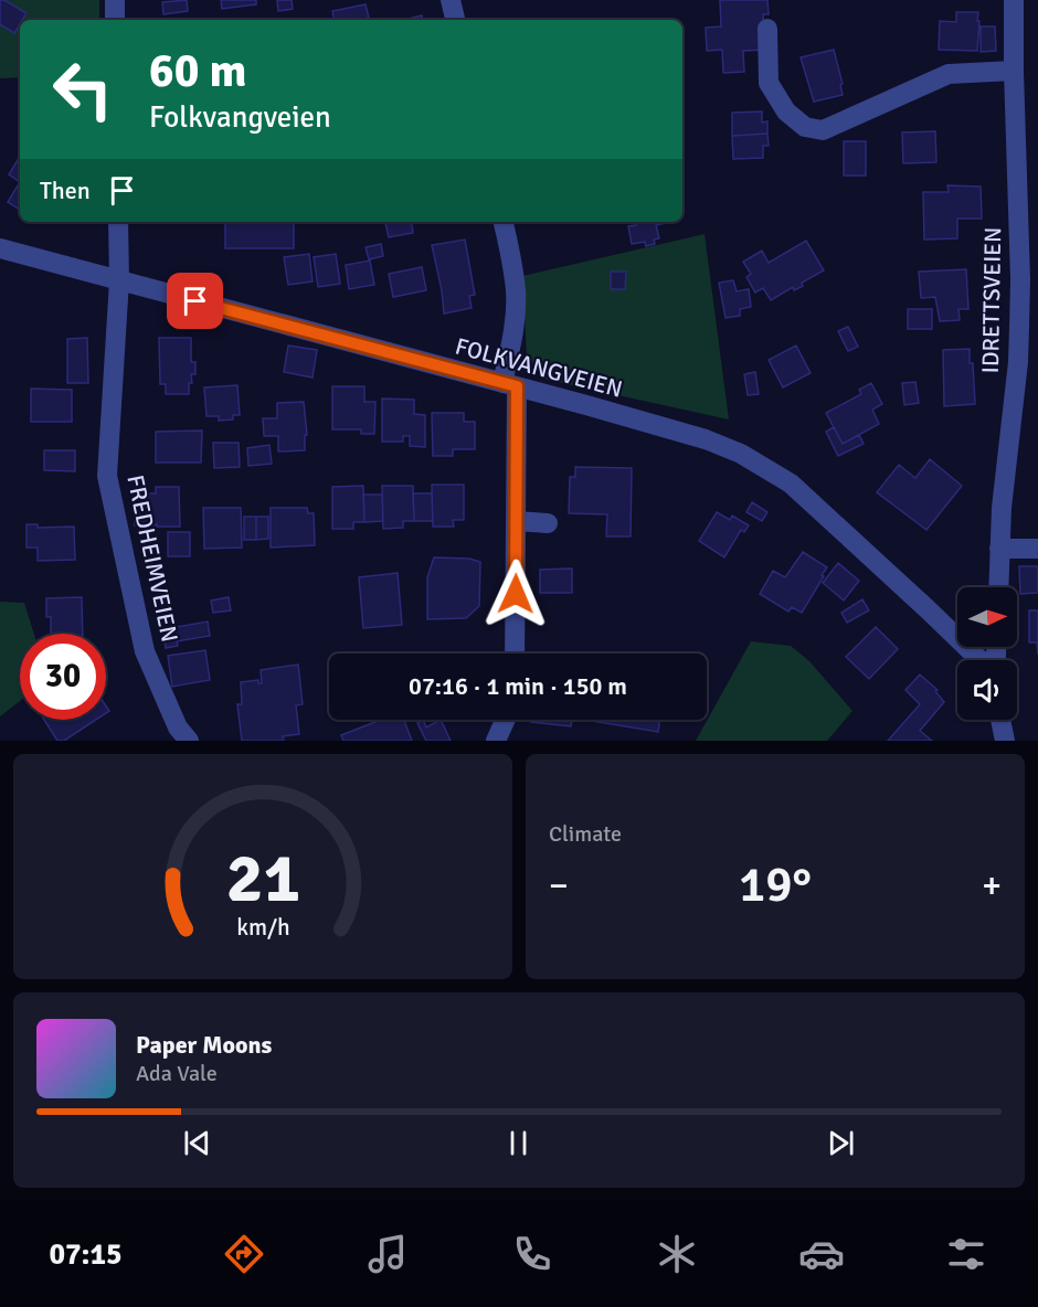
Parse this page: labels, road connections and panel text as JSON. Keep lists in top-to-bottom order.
{
  "streets": {
    "street": ["IDRETTSVEIEN", "FOLKVANGVEIEN", "FREDHEIMVEIEN"]
  },
  "crossings": [
    ["FOLKVANGVEIEN", "FREDHEIMVEIEN"]
  ],
  "north": "right",
  "page": {
    "turn": ["60 m", "Folkvangveien"],
    "then": "Then",
    "limit": "30",
    "trip": "07:16 · 1 min · 150 m",
    "tile": "Climate",
    "heat": ["−", "19°", "+"],
    "song": ["Paper Moons", "Ada Vale"],
    "tabs": "07:15",
    "gauge": ["21", "km/h"]
  }
}
